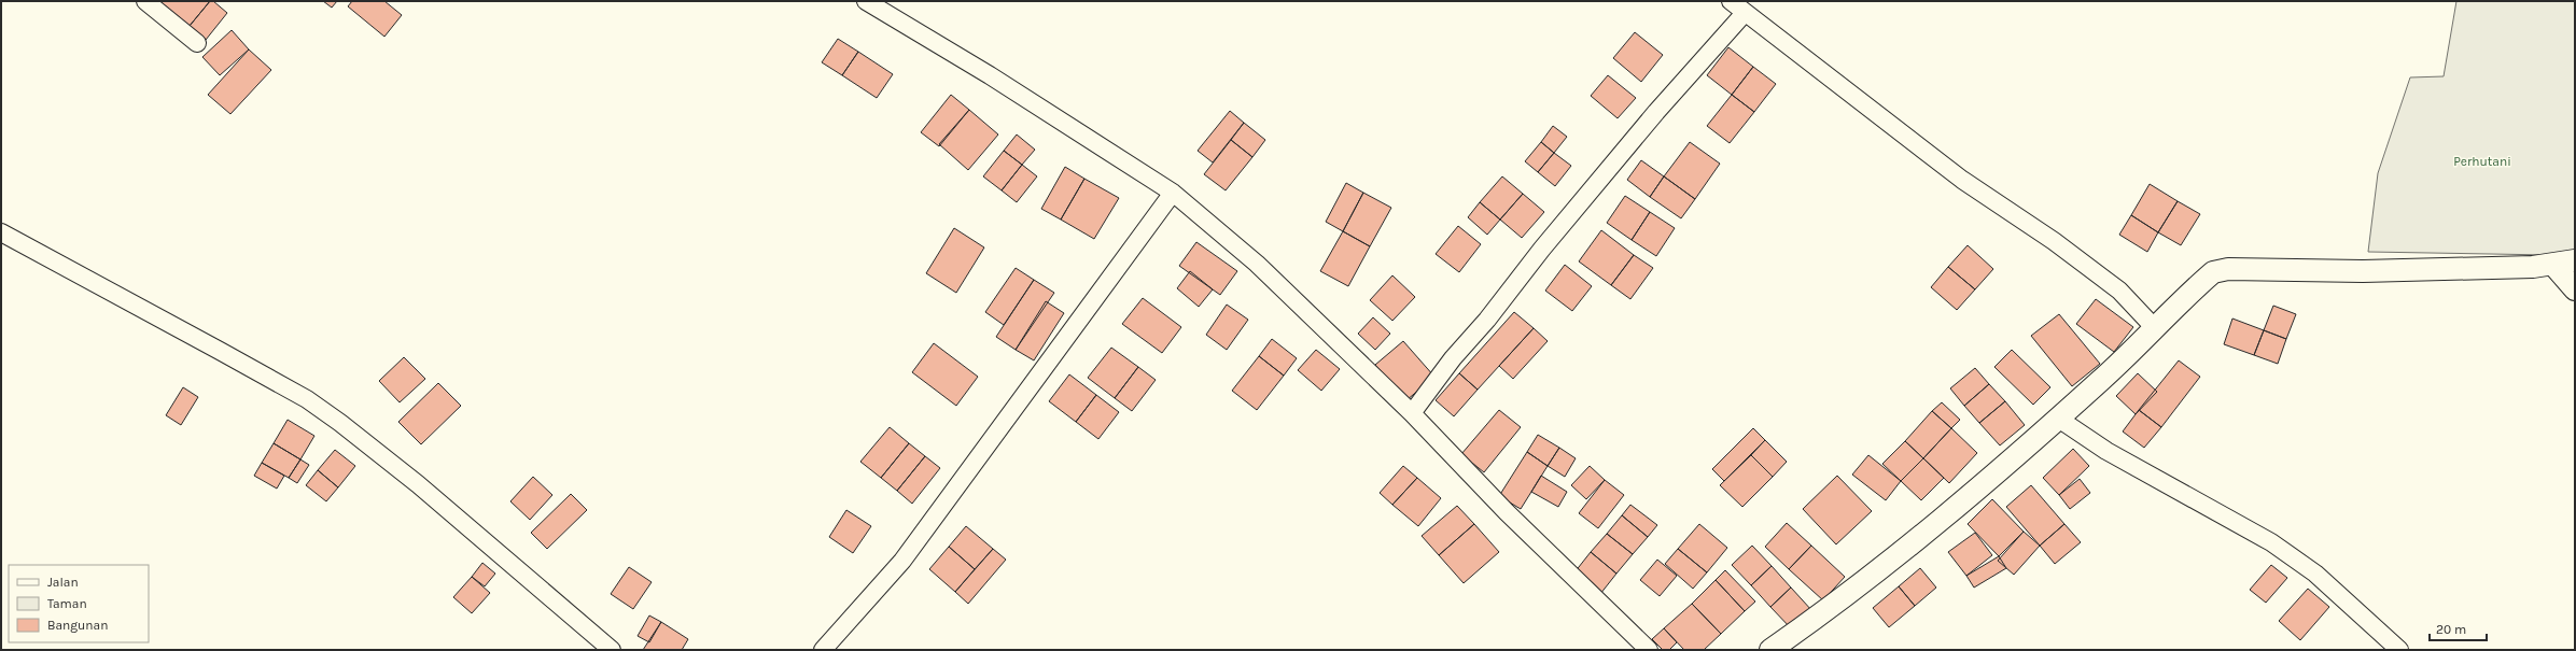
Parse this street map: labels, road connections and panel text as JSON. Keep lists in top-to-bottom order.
{
  "parks": ["Perhutani"],
  "legend": ["Jalan", "Taman", "Bangunan"],
  "scale_bar": "20 m"
}
